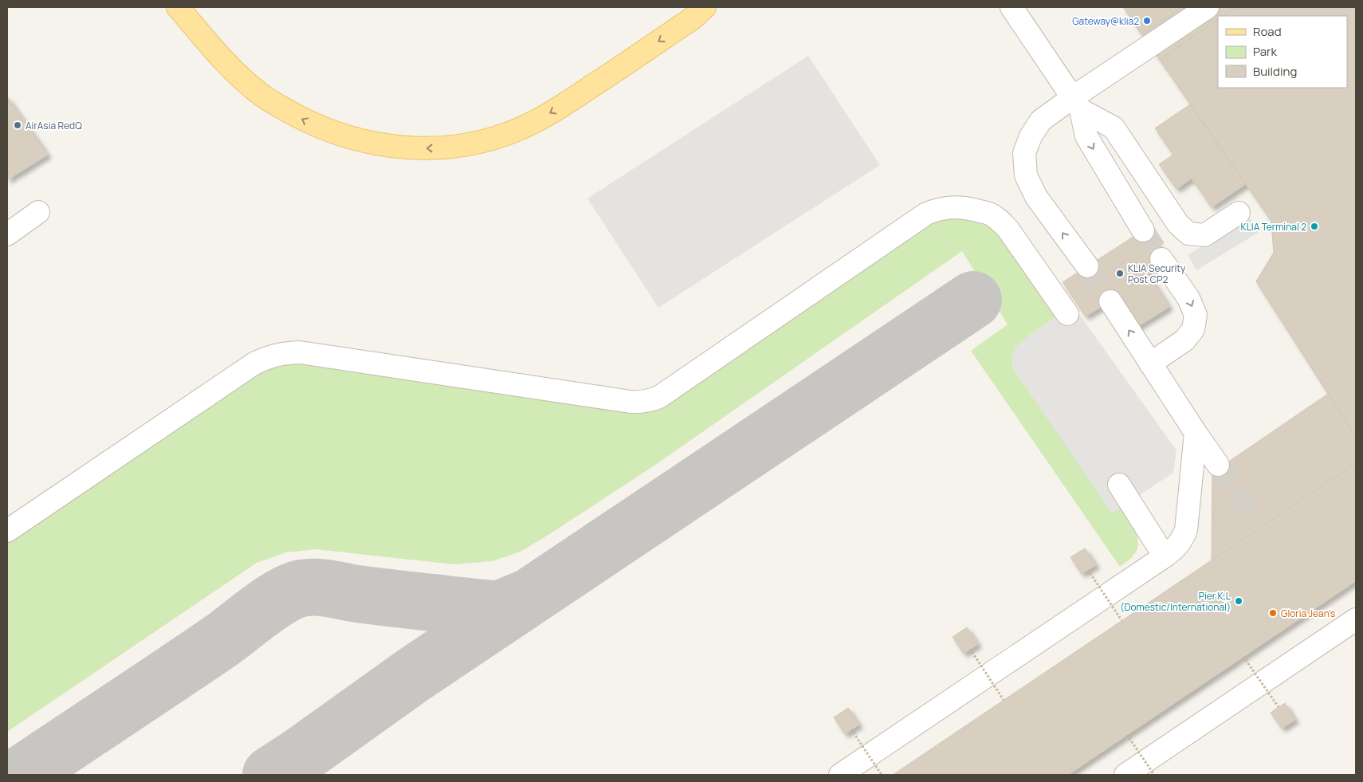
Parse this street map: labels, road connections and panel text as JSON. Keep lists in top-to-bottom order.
{
  "places": [
    "Gateway@klia2",
    "AirAsia RedQ",
    "KLIA Terminal 2",
    "KLIA Security Post CP2",
    "Pier K,L (Domestic/International)",
    "Gloria Jean's"
  ],
  "legend": ["Road", "Park", "Building"]
}
